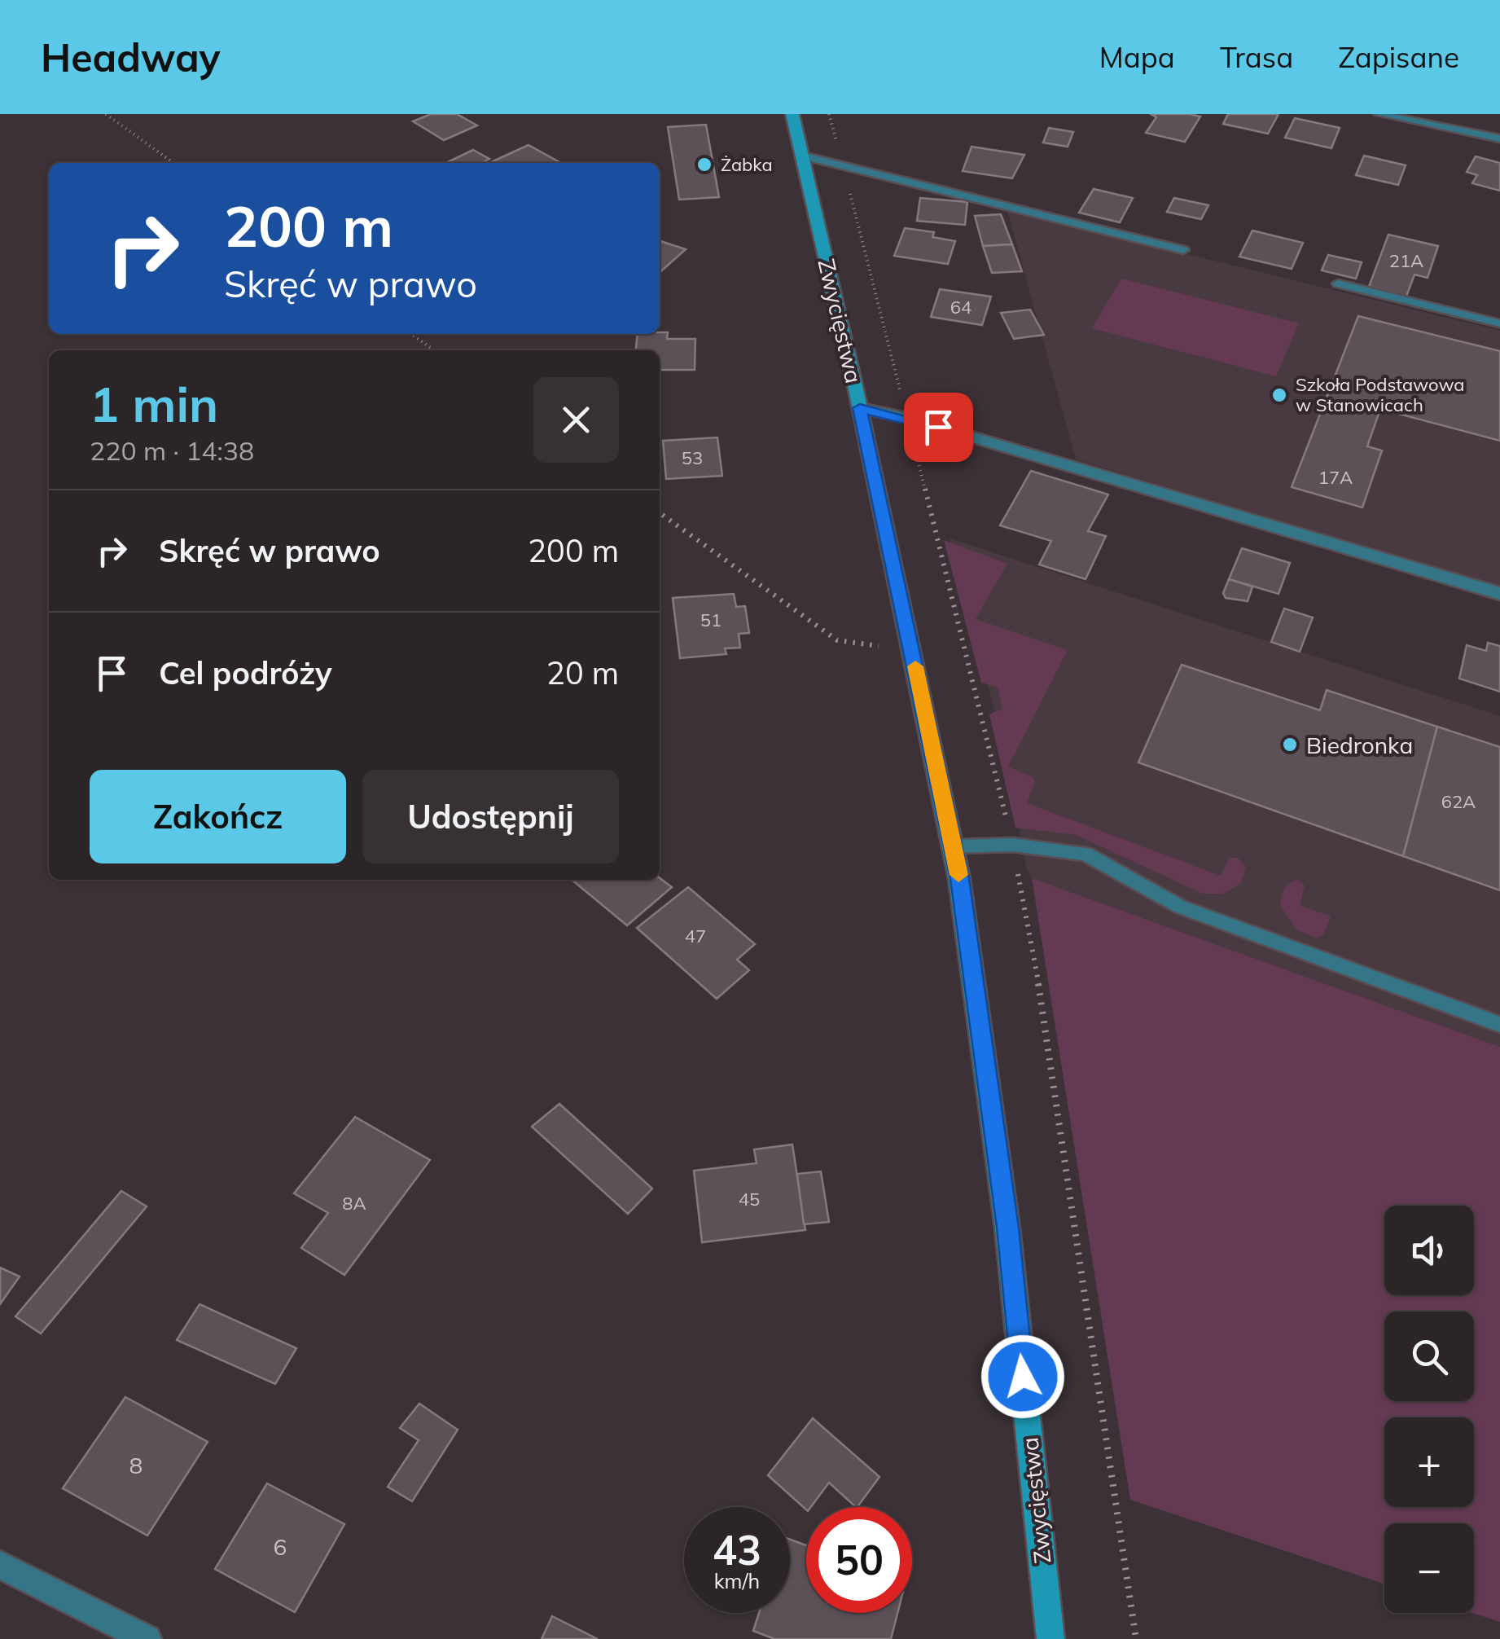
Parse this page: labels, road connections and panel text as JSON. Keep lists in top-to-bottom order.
{
  "streets": {
    "main road": ["Zwycięstwa"]
  },
  "places": ["Żabka", "Szkoła Podstawowa w Stanowicach", "Biedronka"],
  "house_numbers": [
    "21A",
    "64",
    "53",
    "17A",
    "51",
    "62A",
    "47",
    "45",
    "8A",
    "8",
    "6"
  ],
  "page": {
    "header": "Headway",
    "nav": ["Mapa", "Trasa", "Zapisane"],
    "turn": ["200 m", "Skręć w prawo"],
    "heading": ["1 min", "220 m · 14:38"],
    "list": [
      {
        "name": "Skręć w prawo",
        "value": "200 m"
      },
      {
        "name": "Cel podróży",
        "value": "20 m"
      }
    ],
    "buttons": ["Zakończ", "Udostępnij"],
    "map_buttons": ["+", "−"],
    "speed": "43 km/h",
    "limit": "50"
  }
}
